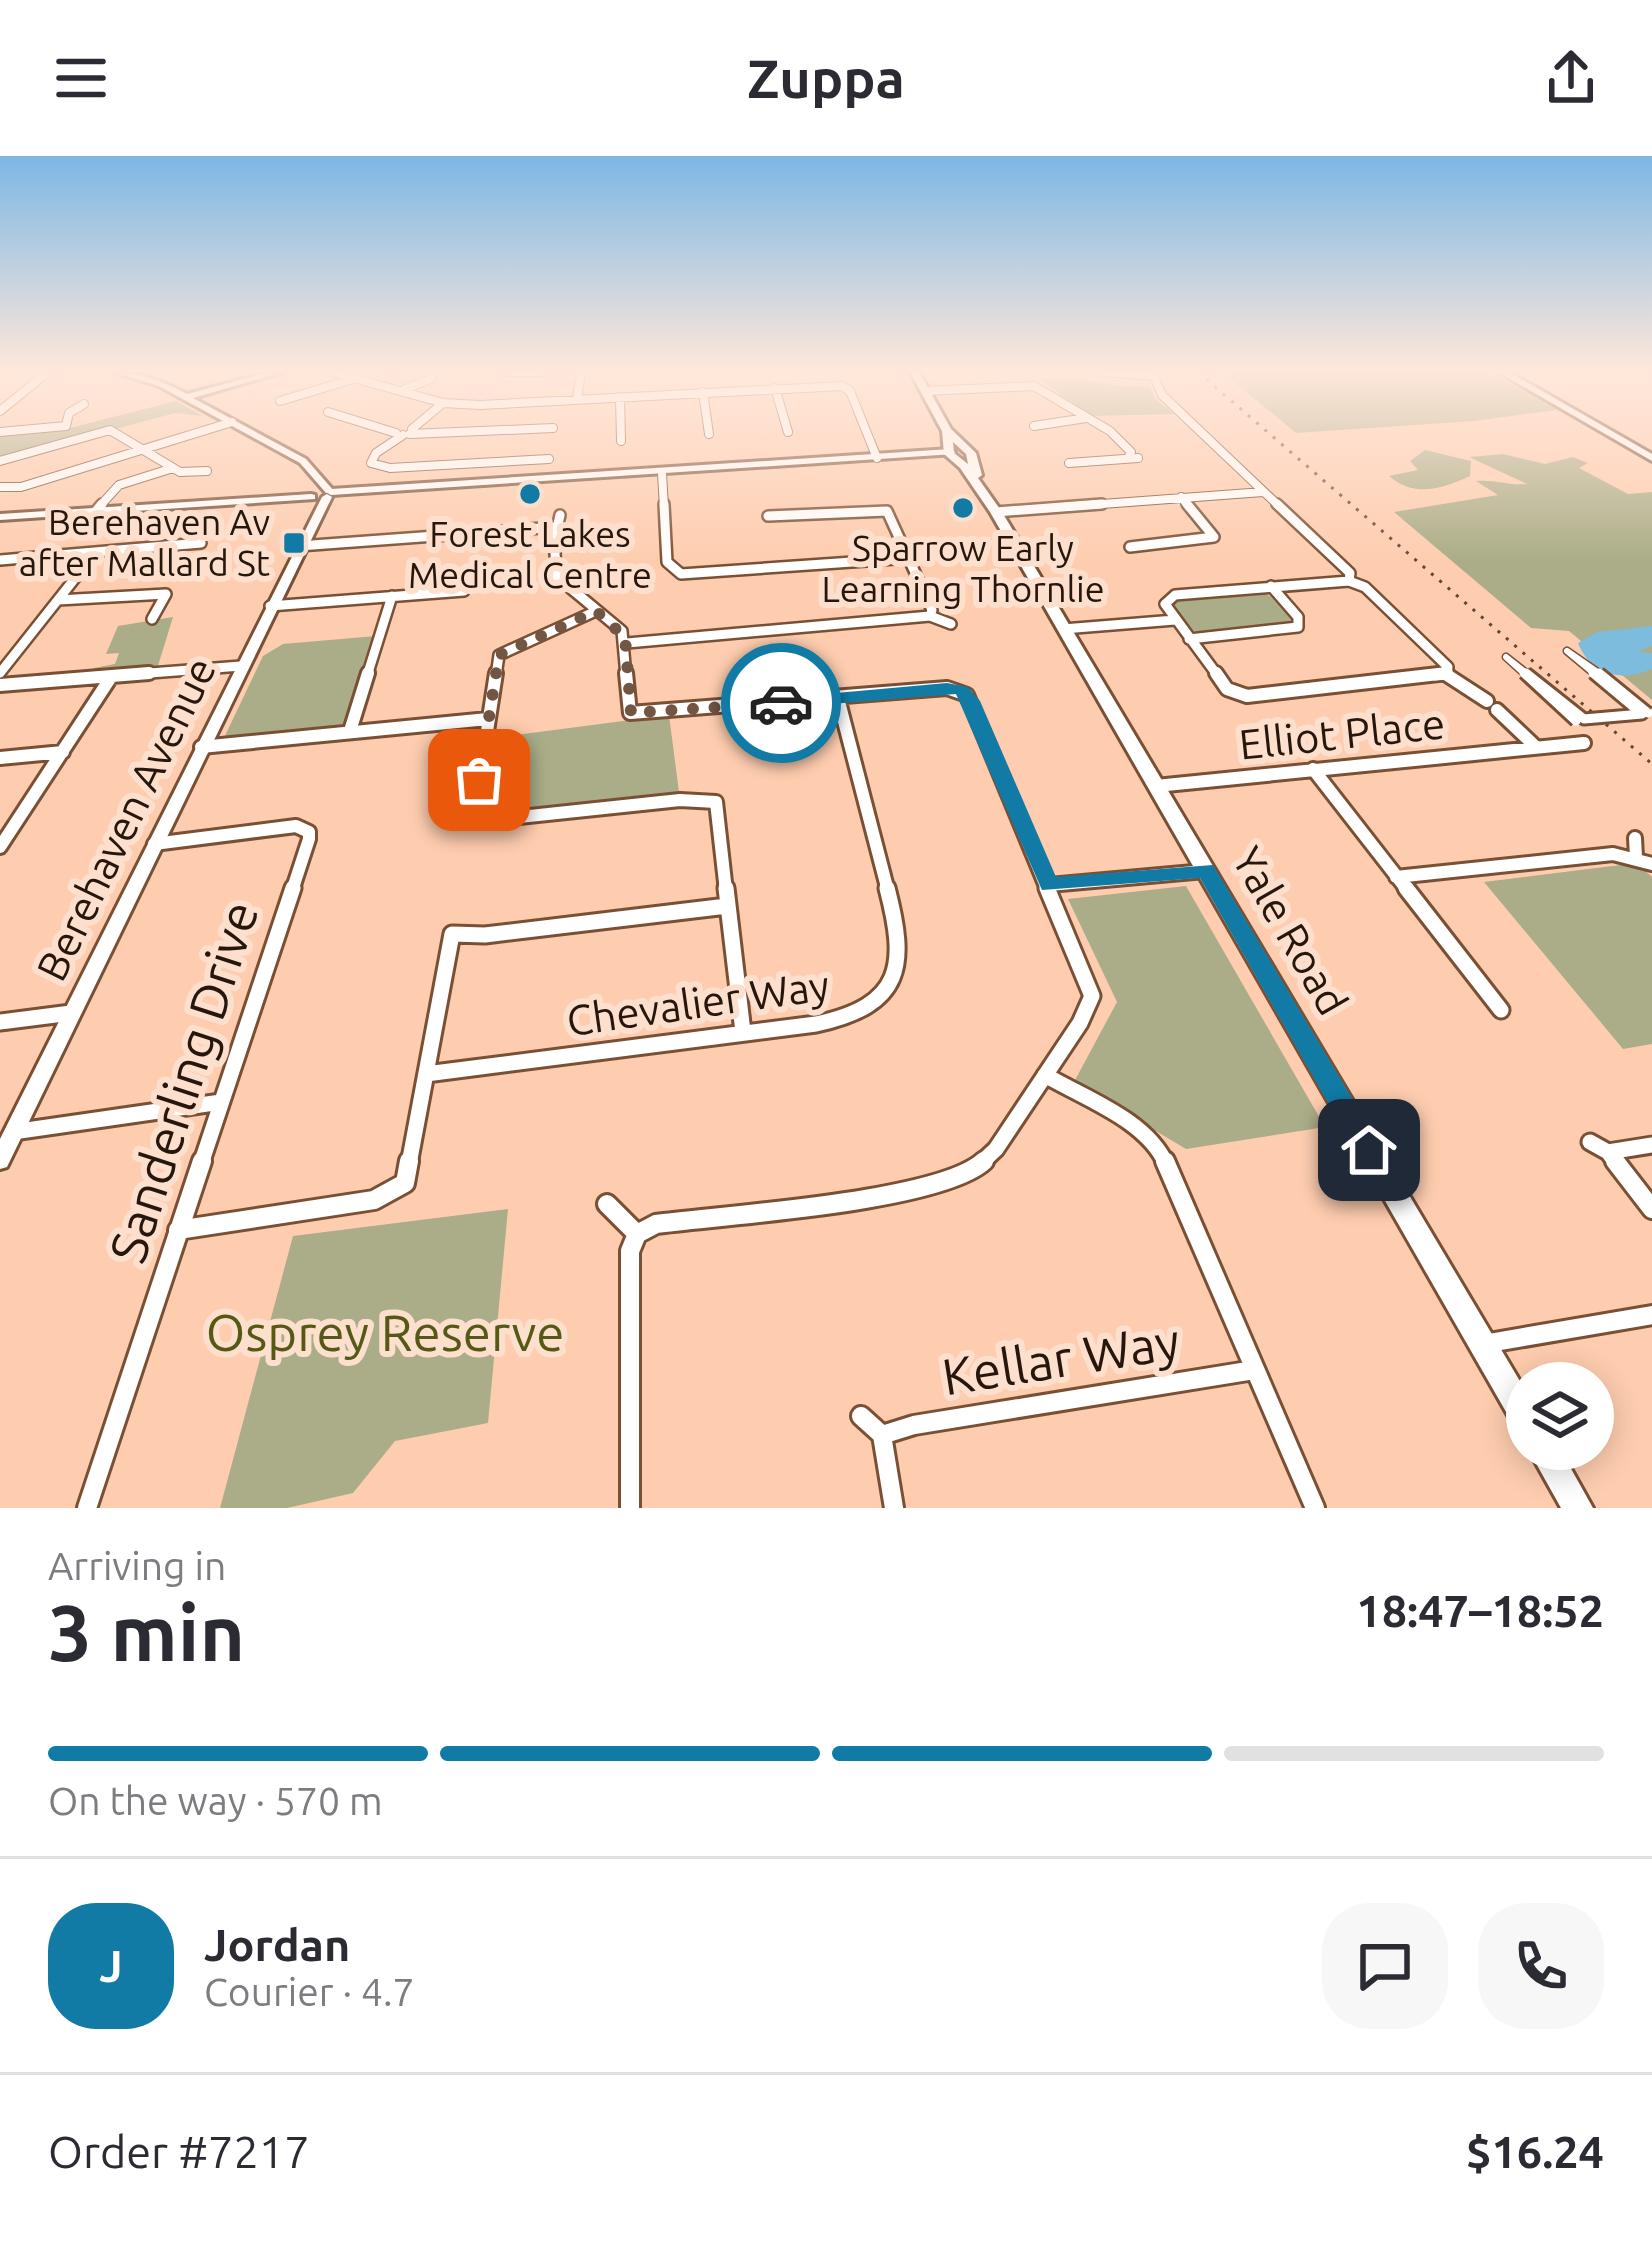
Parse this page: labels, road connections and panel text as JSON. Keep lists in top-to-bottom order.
{
  "streets": {
    "main road": ["Yale Road"],
    "street": [
      "Elliot Place",
      "Berehaven Avenue",
      "Chevalier Way",
      "Sanderling Drive",
      "Kellar Way"
    ]
  },
  "crossings": [
    ["Elliot Place", "Yale Road"],
    ["Berehaven Avenue", "Sanderling Drive"]
  ],
  "parks": ["Osprey Reserve"],
  "places": {
    "other": ["Forest Lakes Medical Centre", "Sparrow Early Learning Thornlie"],
    "transit": ["Berehaven Av after Mallard St"]
  },
  "page": {
    "header": "Zuppa",
    "heading": ["3 min", "Arriving in", "18:47–18:52"],
    "panel": [
      "Jordan",
      "Courier · 4.7",
      "Order #7217",
      "$16.24"
    ],
    "bar": "On the way · 570 m",
    "round": "J"
  }
}
